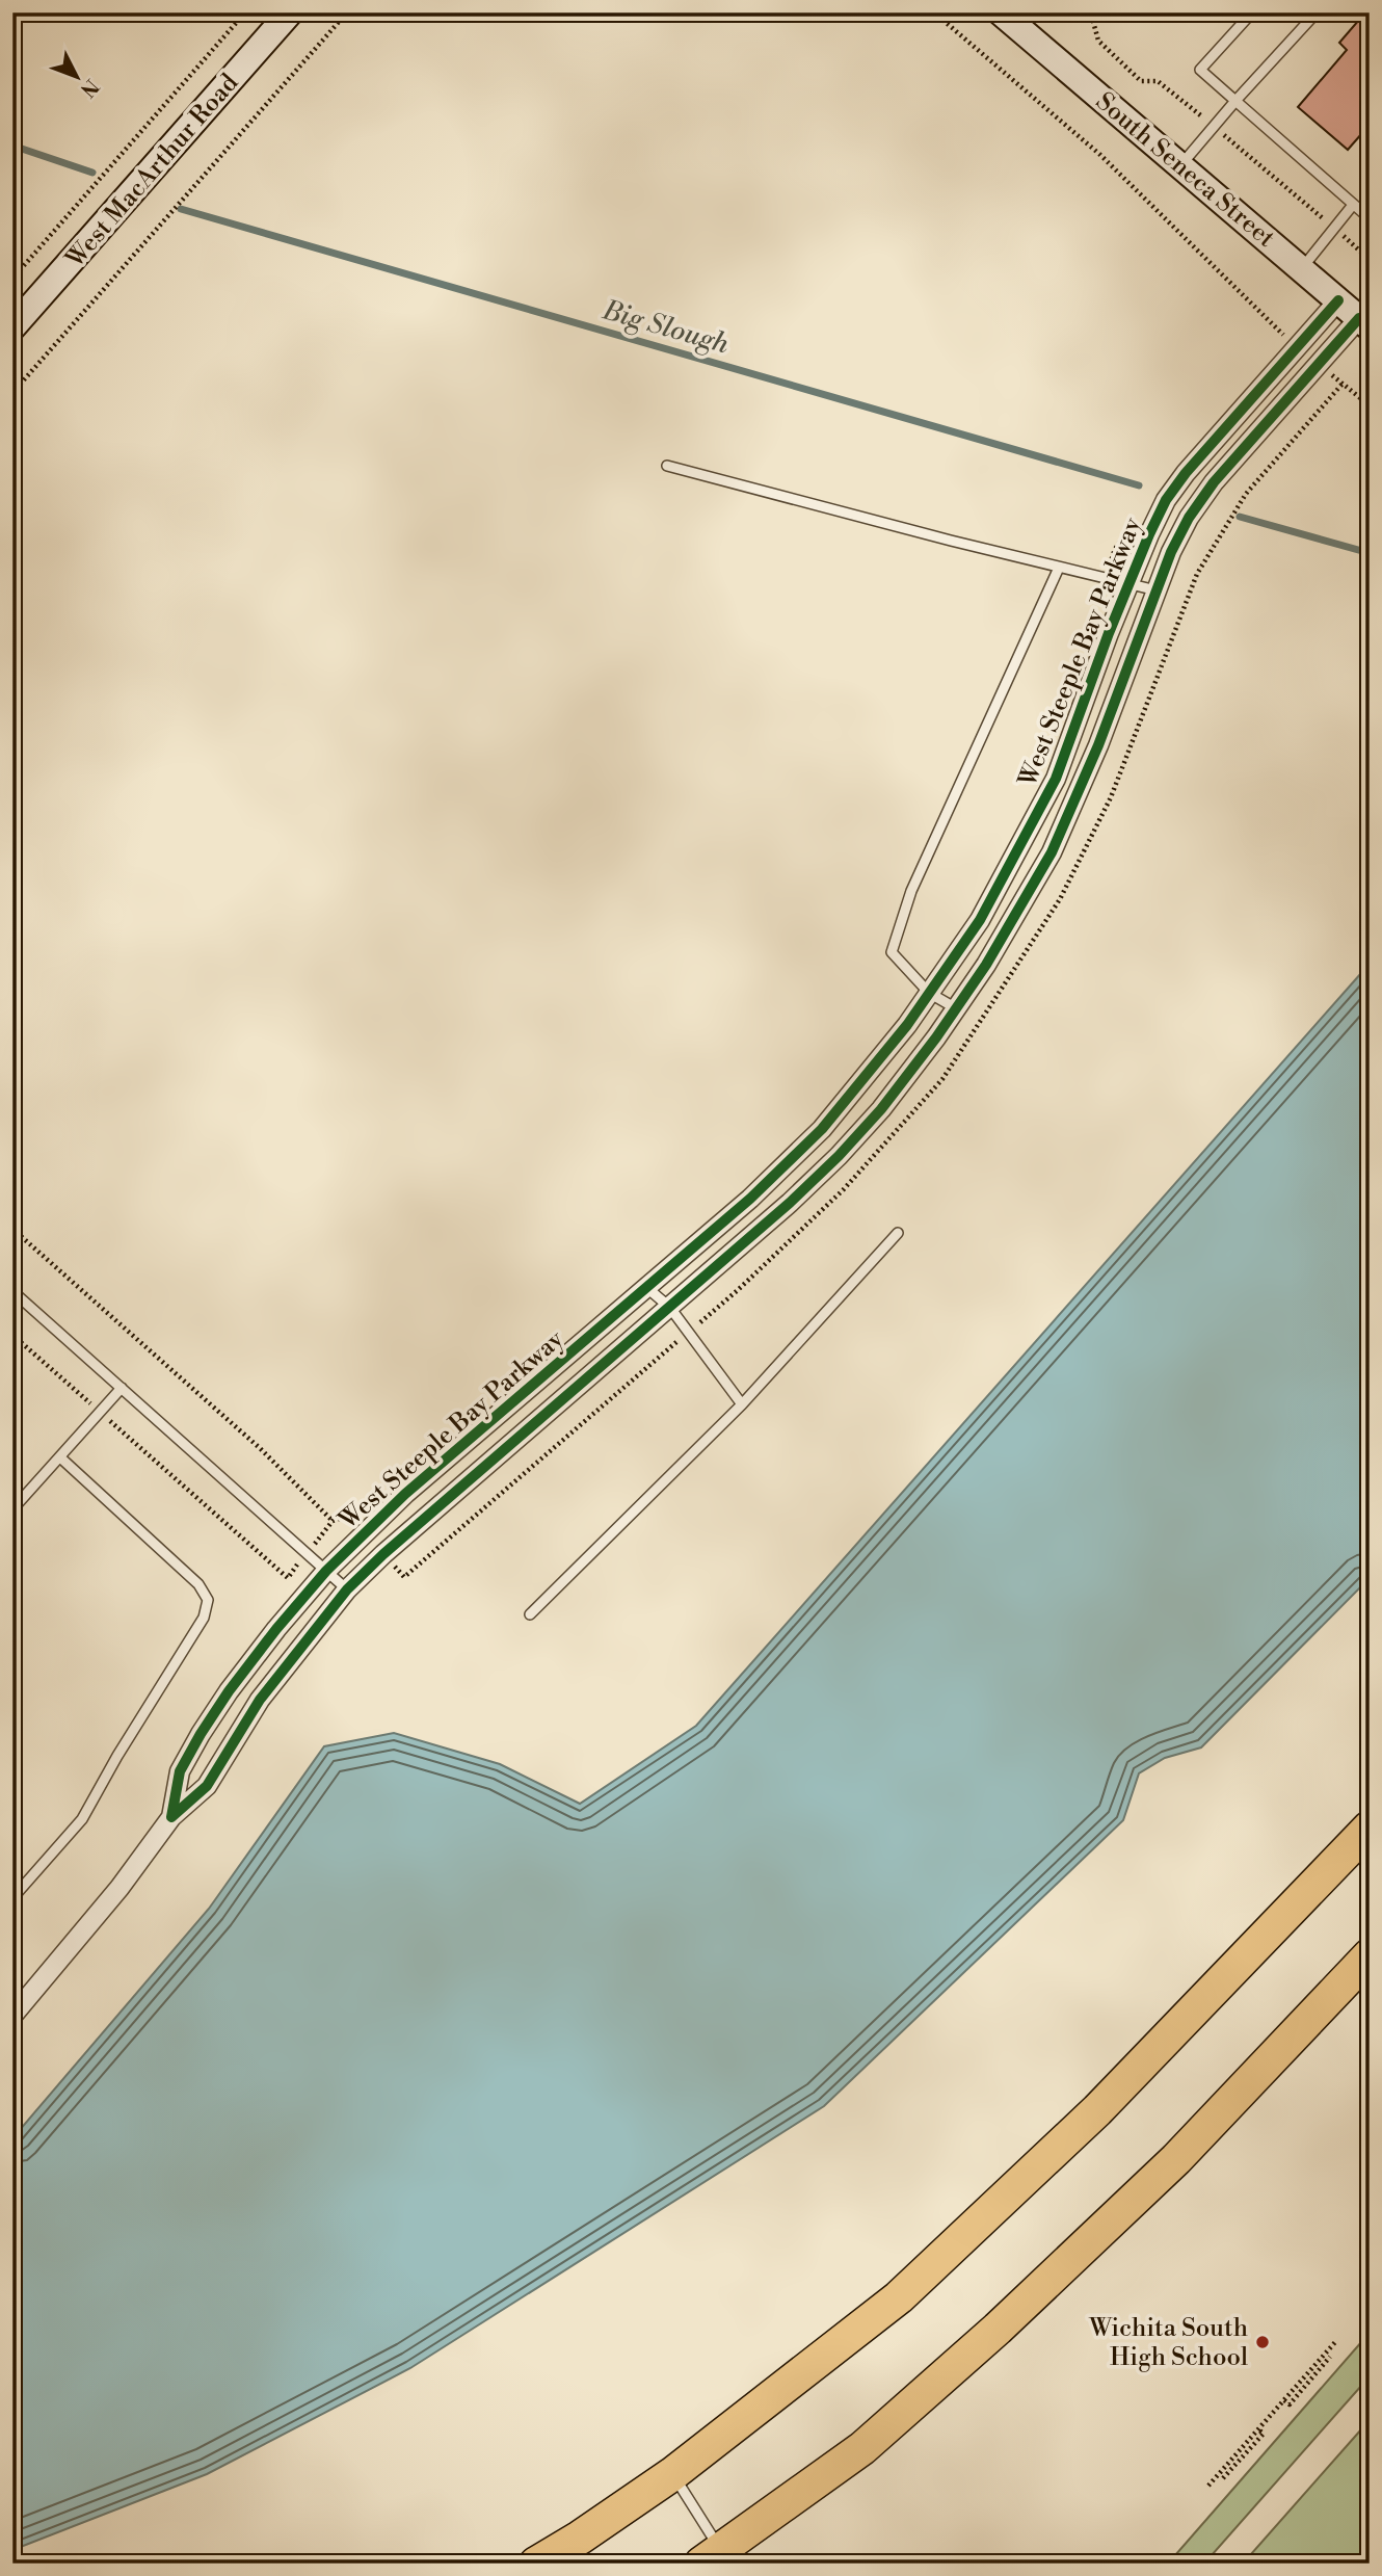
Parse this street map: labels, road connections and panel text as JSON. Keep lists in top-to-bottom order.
{
  "streets": {
    "street": ["South Seneca Street", "West MacArthur Road", "West Steeple Bay Parkway"]
  },
  "crossings": [
    ["South Seneca Street", "West Steeple Bay Parkway"]
  ],
  "water": ["Big Slough"],
  "places": ["Wichita South High School"],
  "north": "bottom right"
}
